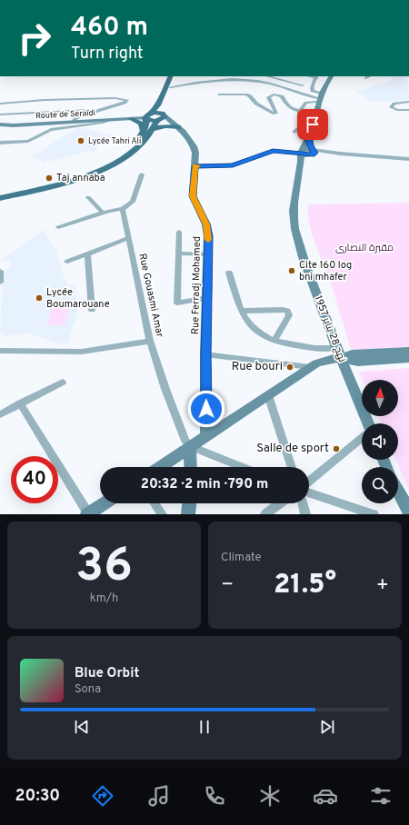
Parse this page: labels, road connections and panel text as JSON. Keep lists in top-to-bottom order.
{
  "streets": {
    "street": [
      "Route de Seraïdi",
      "Rue Ferradj Mohamed",
      "Rue Gouasmi Amar",
      "نهج 28 يناير 1957"
    ]
  },
  "parks": ["مقبرة النصارى"],
  "places": [
    "Lycée Tahri Ali",
    "Taj annaba",
    "Cite 160 log bni mhafer",
    "Lycée Boumarouane",
    "Rue bouri",
    "Salle de sport"
  ],
  "north": "top",
  "page": {
    "turn": ["460 m", "Turn right"],
    "limit": "40",
    "trip": "20:32 · 2 min · 790 m",
    "tile": [
      ["36", "km/h"],
      "Climate"
    ],
    "heat": ["−", "21.5°", "+"],
    "song": ["Blue Orbit", "Sona"],
    "tabs": "20:30"
  }
}
